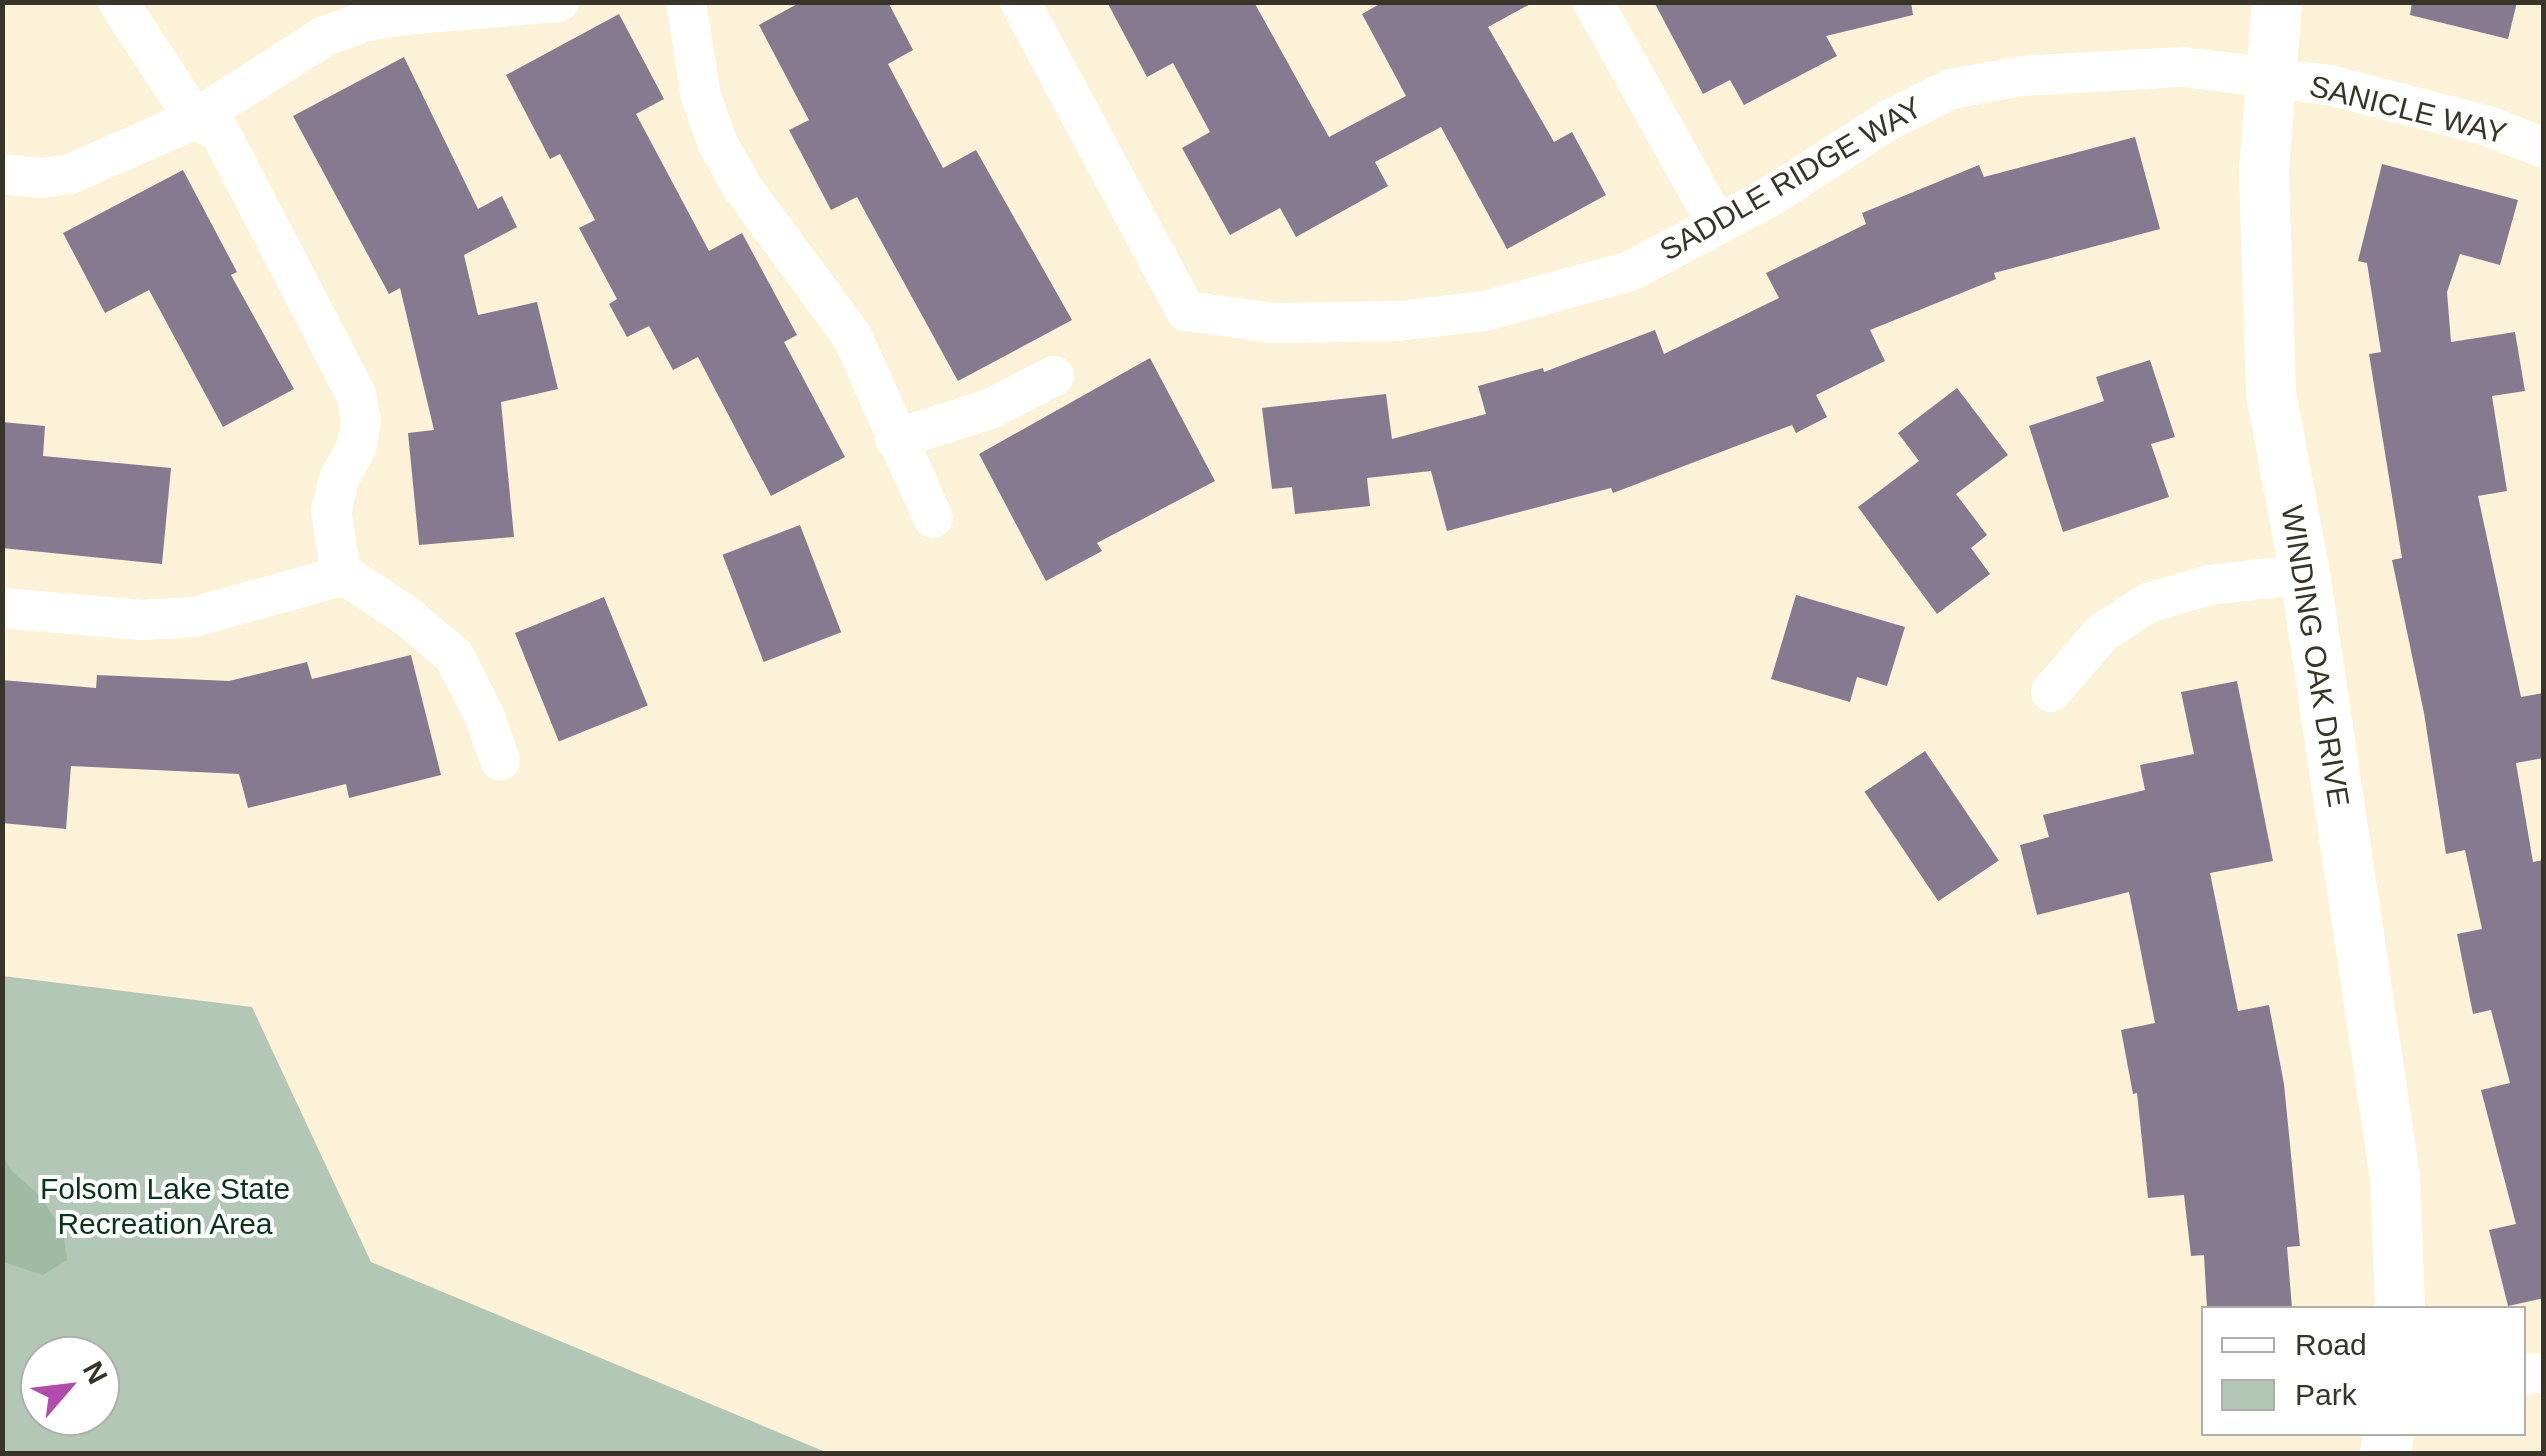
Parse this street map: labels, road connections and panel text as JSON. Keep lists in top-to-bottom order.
{
  "streets": {
    "street": ["SANICLE WAY", "SADDLE RIDGE WAY", "WINDING OAK DRIVE"]
  },
  "crossings": [
    ["SANICLE WAY", "SADDLE RIDGE WAY"],
    ["SANICLE WAY", "WINDING OAK DRIVE"],
    ["SADDLE RIDGE WAY", "WINDING OAK DRIVE"]
  ],
  "parks": ["Folsom Lake State Recreation Area"],
  "legend": ["Road", "Park"],
  "north": "top right"
}
